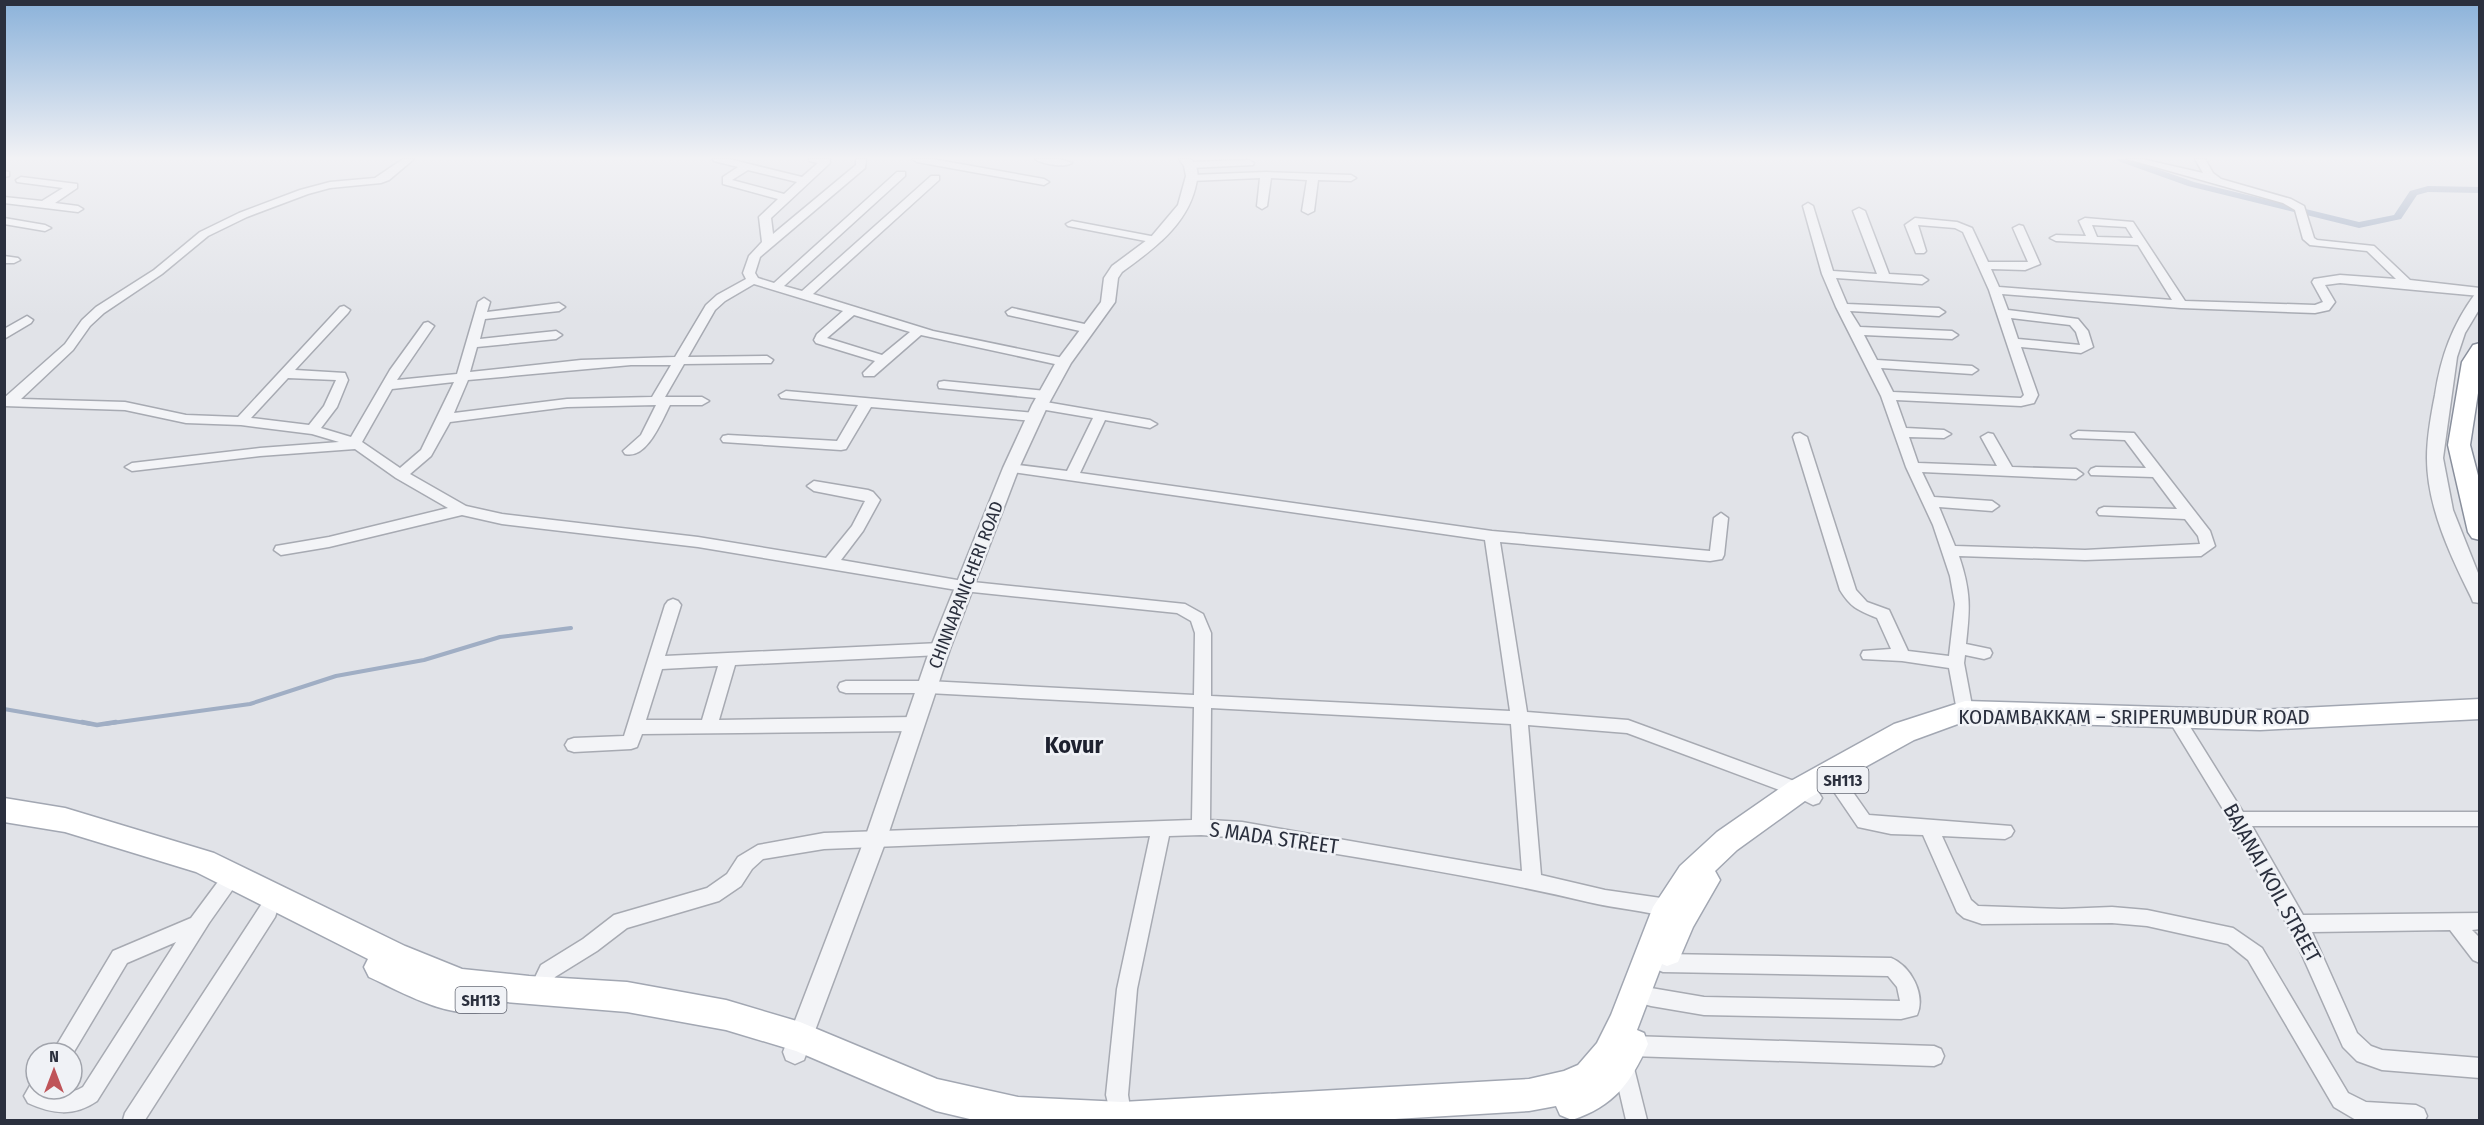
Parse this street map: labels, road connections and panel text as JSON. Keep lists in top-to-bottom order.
{
  "streets": {
    "main road": ["KODAMBAKKAM – SRIPERUMBUDUR ROAD", "SH113"],
    "street": ["CHINNAPANICHERI ROAD", "S MADA STREET", "BAJANAI KOIL STREET"]
  },
  "crossings": [
    ["CHINNAPANICHERI ROAD", "KODAMBAKKAM – SRIPERUMBUDUR ROAD"],
    ["CHINNAPANICHERI ROAD", "S MADA STREET"],
    ["KODAMBAKKAM – SRIPERUMBUDUR ROAD", "S MADA STREET"],
    ["KODAMBAKKAM – SRIPERUMBUDUR ROAD", "BAJANAI KOIL STREET"]
  ],
  "districts": ["Kovur"],
  "north": "top"
}
